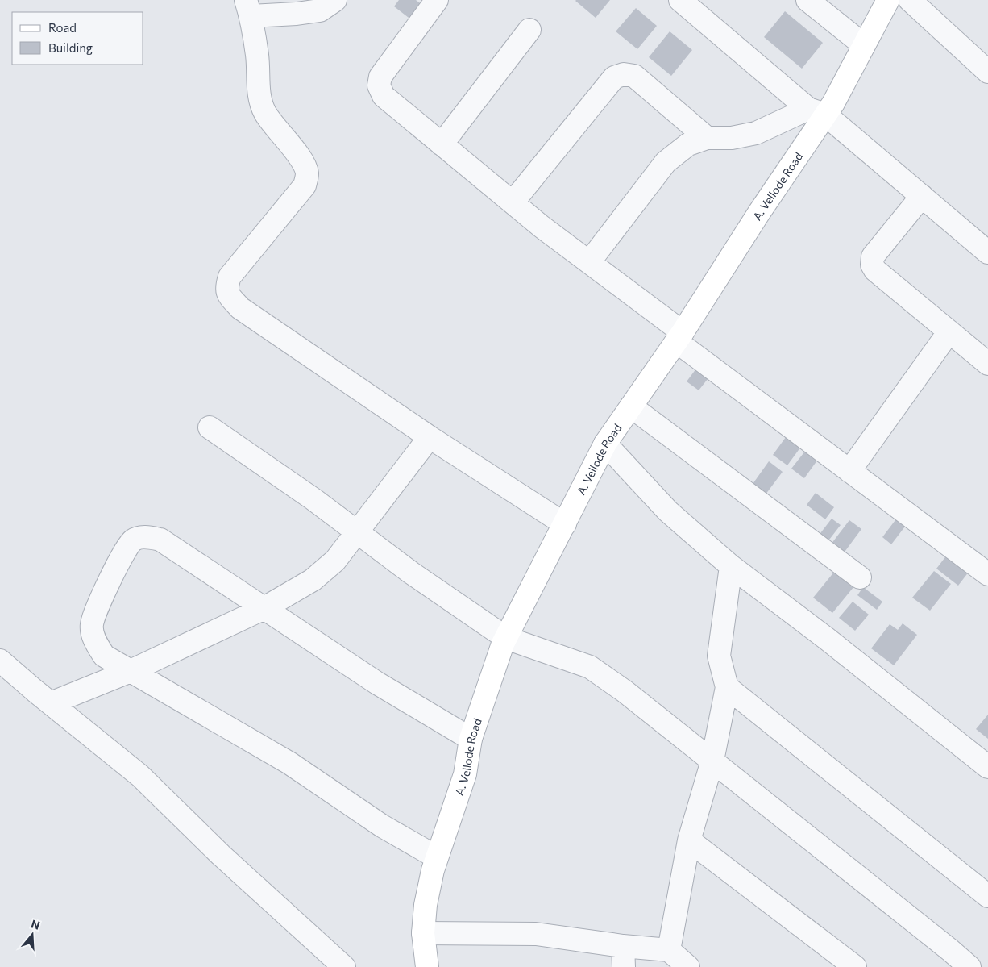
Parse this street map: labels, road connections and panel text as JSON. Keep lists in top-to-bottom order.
{
  "streets": {
    "main road": ["A. Vellode Road"]
  },
  "legend": ["Road", "Building"],
  "north": "top"
}
